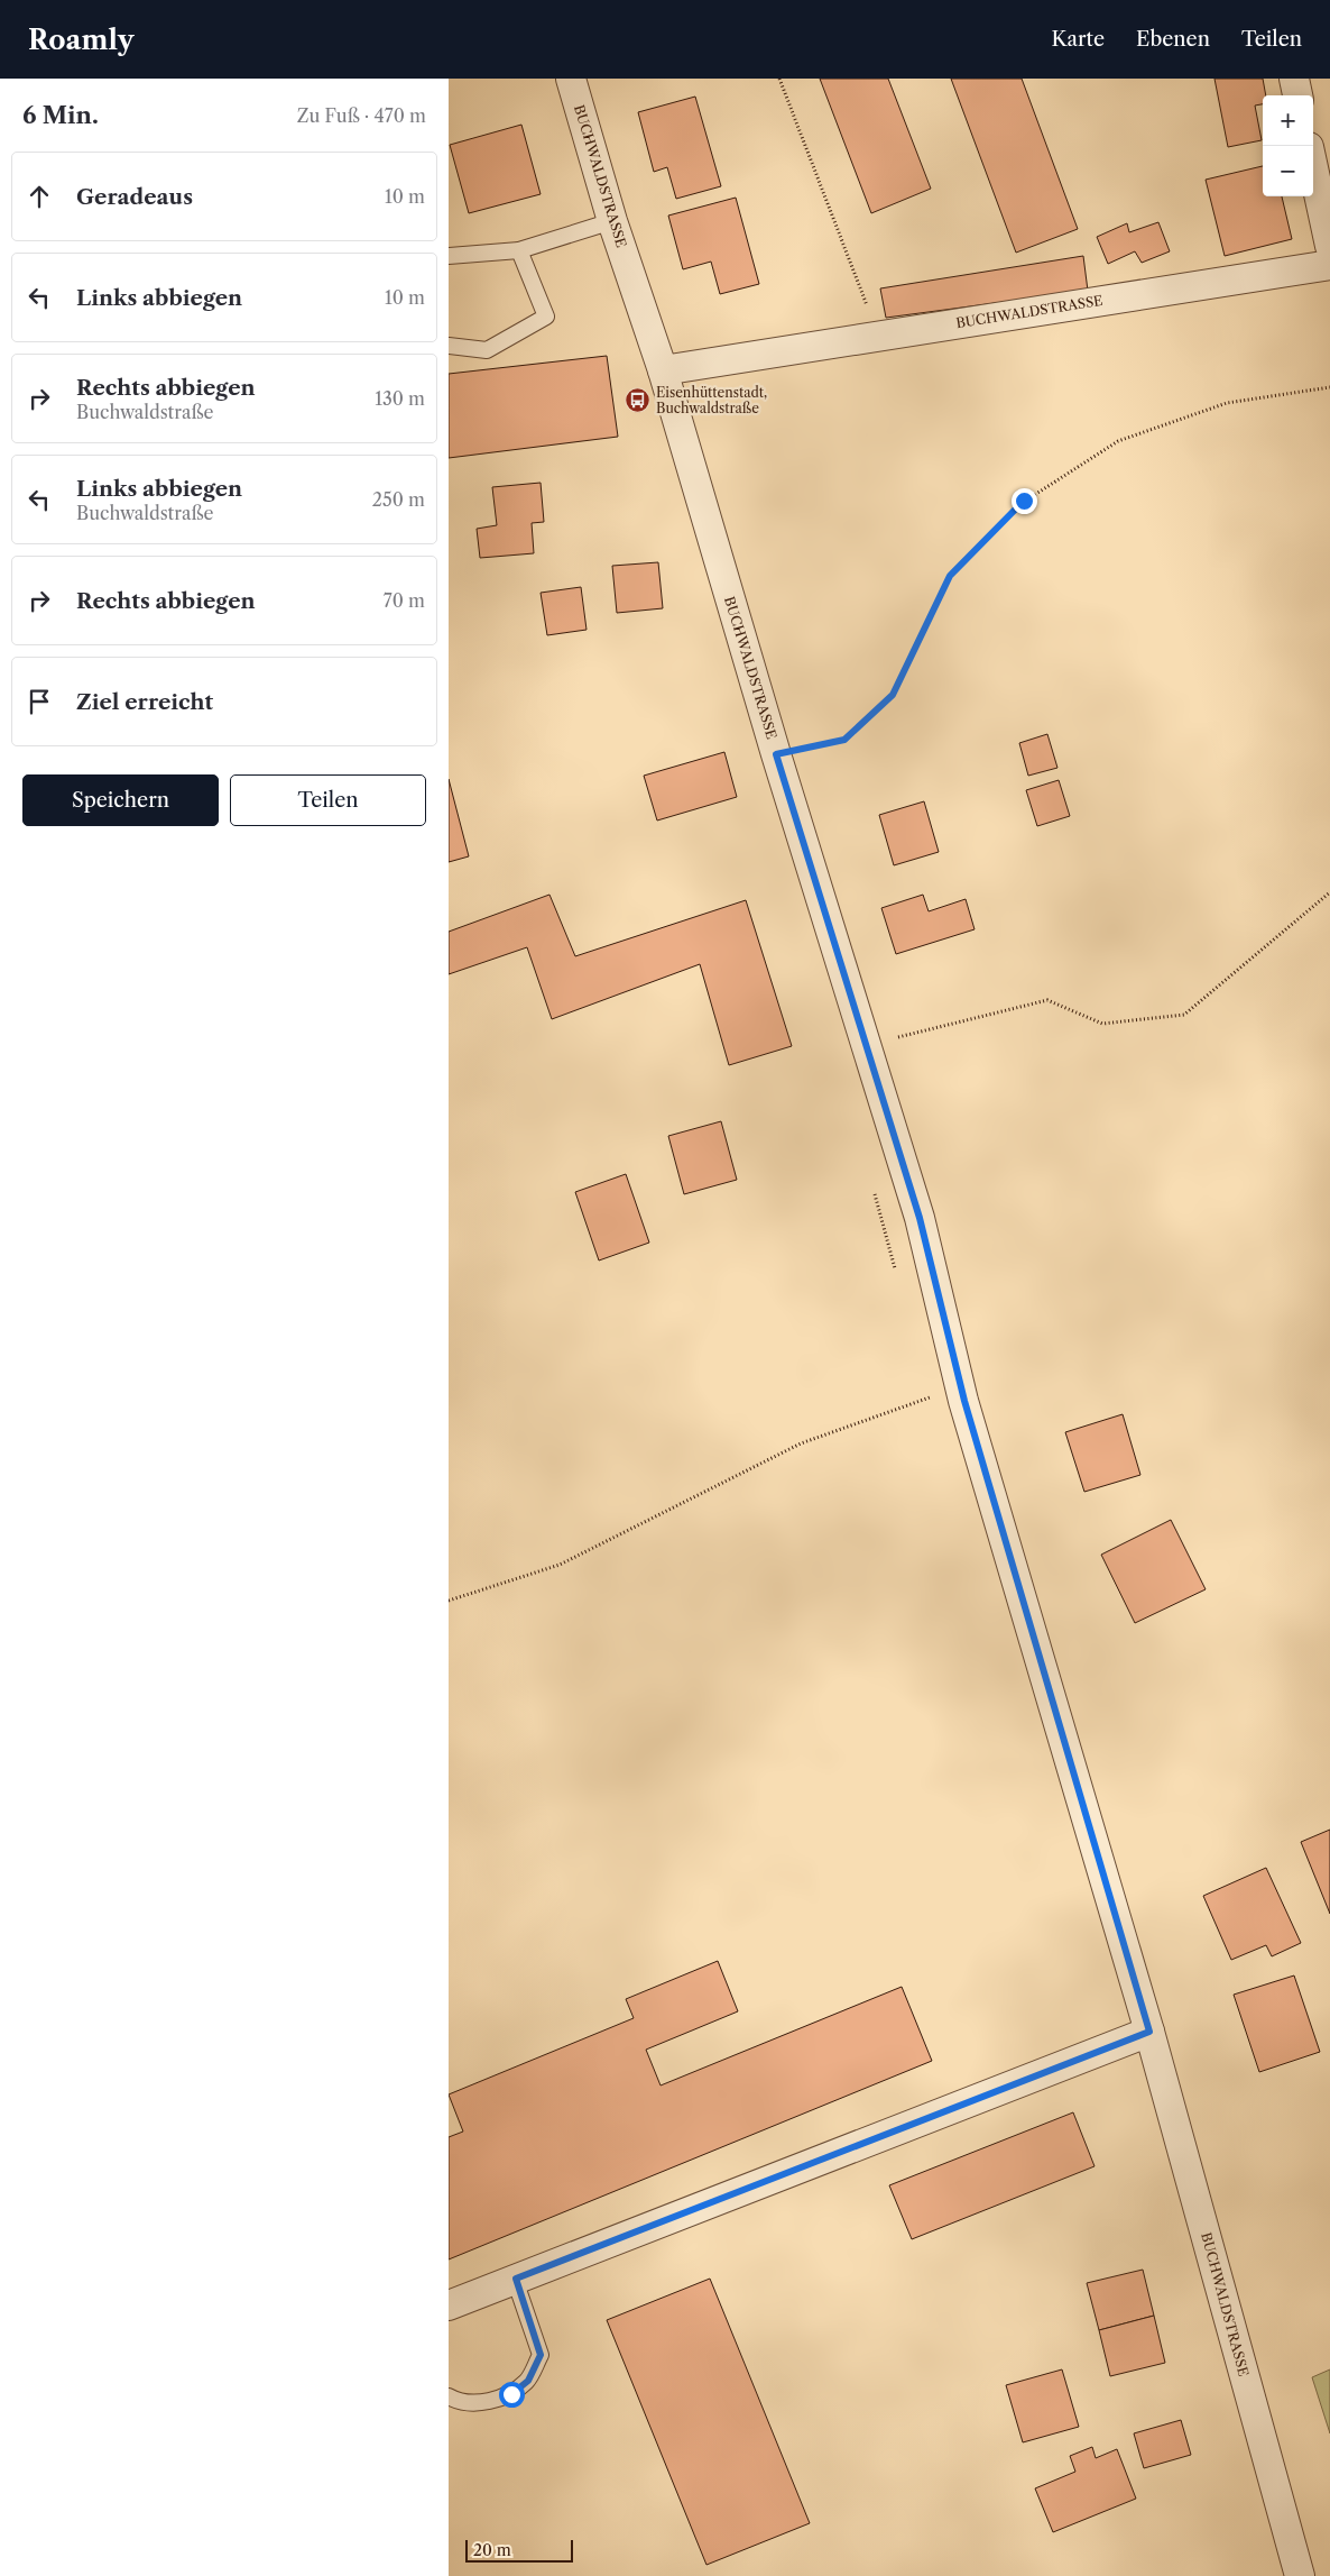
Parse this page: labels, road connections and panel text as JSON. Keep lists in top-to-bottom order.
{
  "streets": {
    "street": ["BUCHWALDSTRASSE"]
  },
  "places": {
    "bus stop": ["Eisenhüttenstadt, Buchwaldstraße"]
  },
  "scale_bar": "20 m",
  "page": {
    "header": "Roamly",
    "nav": ["Karte", "Ebenen", "Teilen"],
    "heading": ["6 Min.", "Zu Fuß · 470 m"],
    "map_buttons": ["+", "−"],
    "list": [
      ["Geradeaus", "10 m"],
      ["Links abbiegen", "10 m"],
      ["Rechts abbiegen", "Buchwaldstraße", "130 m"],
      ["Links abbiegen", "Buchwaldstraße", "250 m"],
      ["Rechts abbiegen", "70 m"],
      "Ziel erreicht"
    ],
    "buttons": ["Speichern", "Teilen"],
    "scale": "20 m"
  }
}
